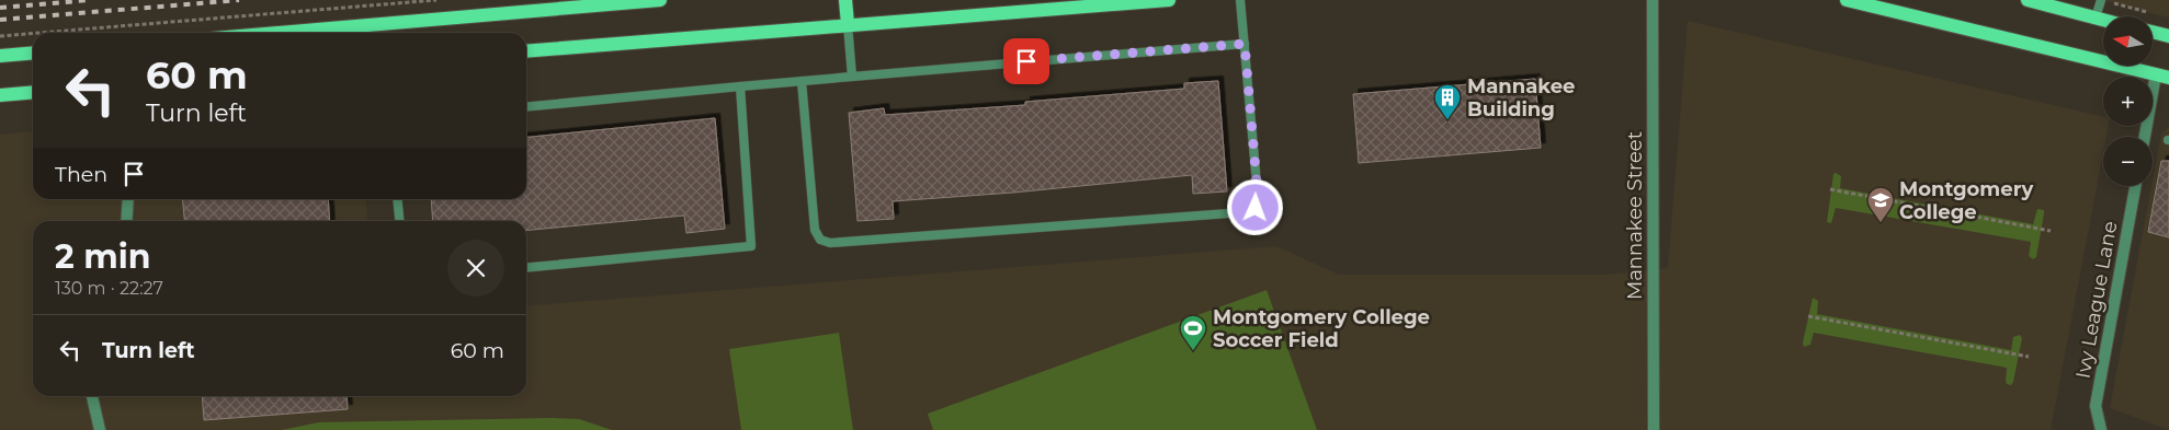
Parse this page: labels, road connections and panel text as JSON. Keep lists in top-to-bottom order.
{
  "streets": {
    "street": ["Mannakee Street", "Ivy League Lane"]
  },
  "places": {
    "building": ["Mannakee Building"],
    "school or university": ["Montgomery College"],
    "sports": ["Montgomery College Soccer Field"]
  },
  "north": "left",
  "page": {
    "map_buttons": ["+", "−"],
    "turn": ["60 m", "Turn left"],
    "then": "Then",
    "heading": ["2 min", "130 m · 22:27"],
    "list": [
      {
        "name": "Turn left",
        "value": "60 m"
      }
    ]
  }
}
